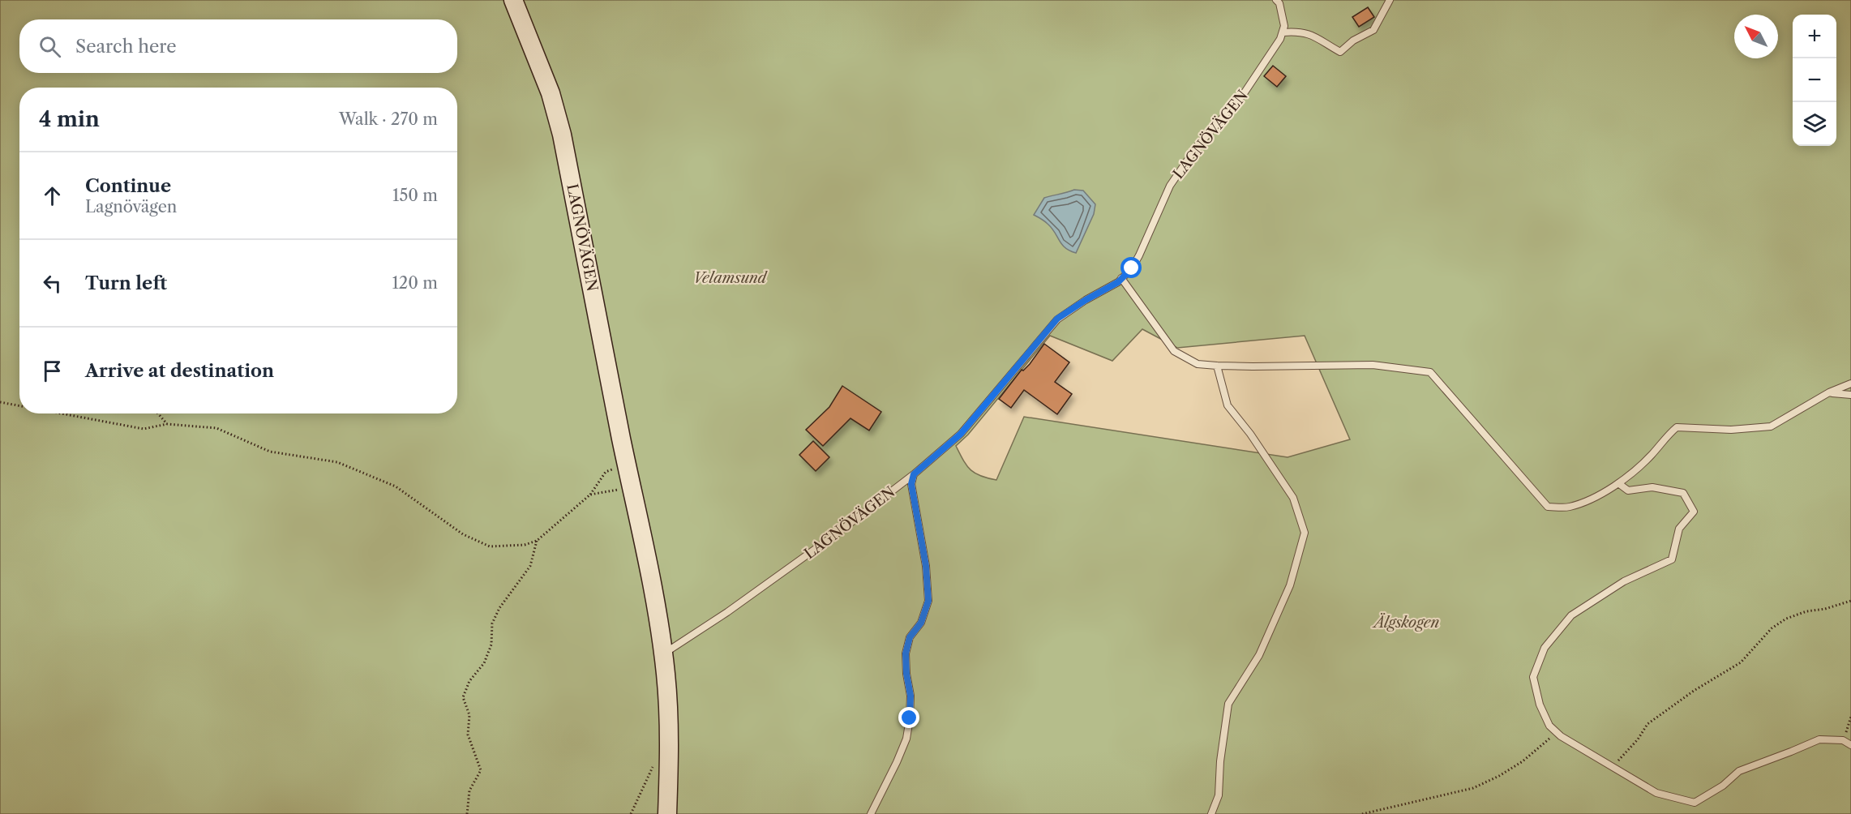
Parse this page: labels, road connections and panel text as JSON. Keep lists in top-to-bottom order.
{
  "streets": {
    "street": ["LAGNÖVÄGEN"]
  },
  "parks": ["Velamsund", "Älgskogen"],
  "north": "top left",
  "page": {
    "map_buttons": ["+", "−"],
    "search": "Search here",
    "heading": ["4 min", "Walk · 270 m"],
    "list": [
      ["Continue", "Lagnövägen", "150 m"],
      ["Turn left", "120 m"],
      "Arrive at destination"
    ]
  }
}
